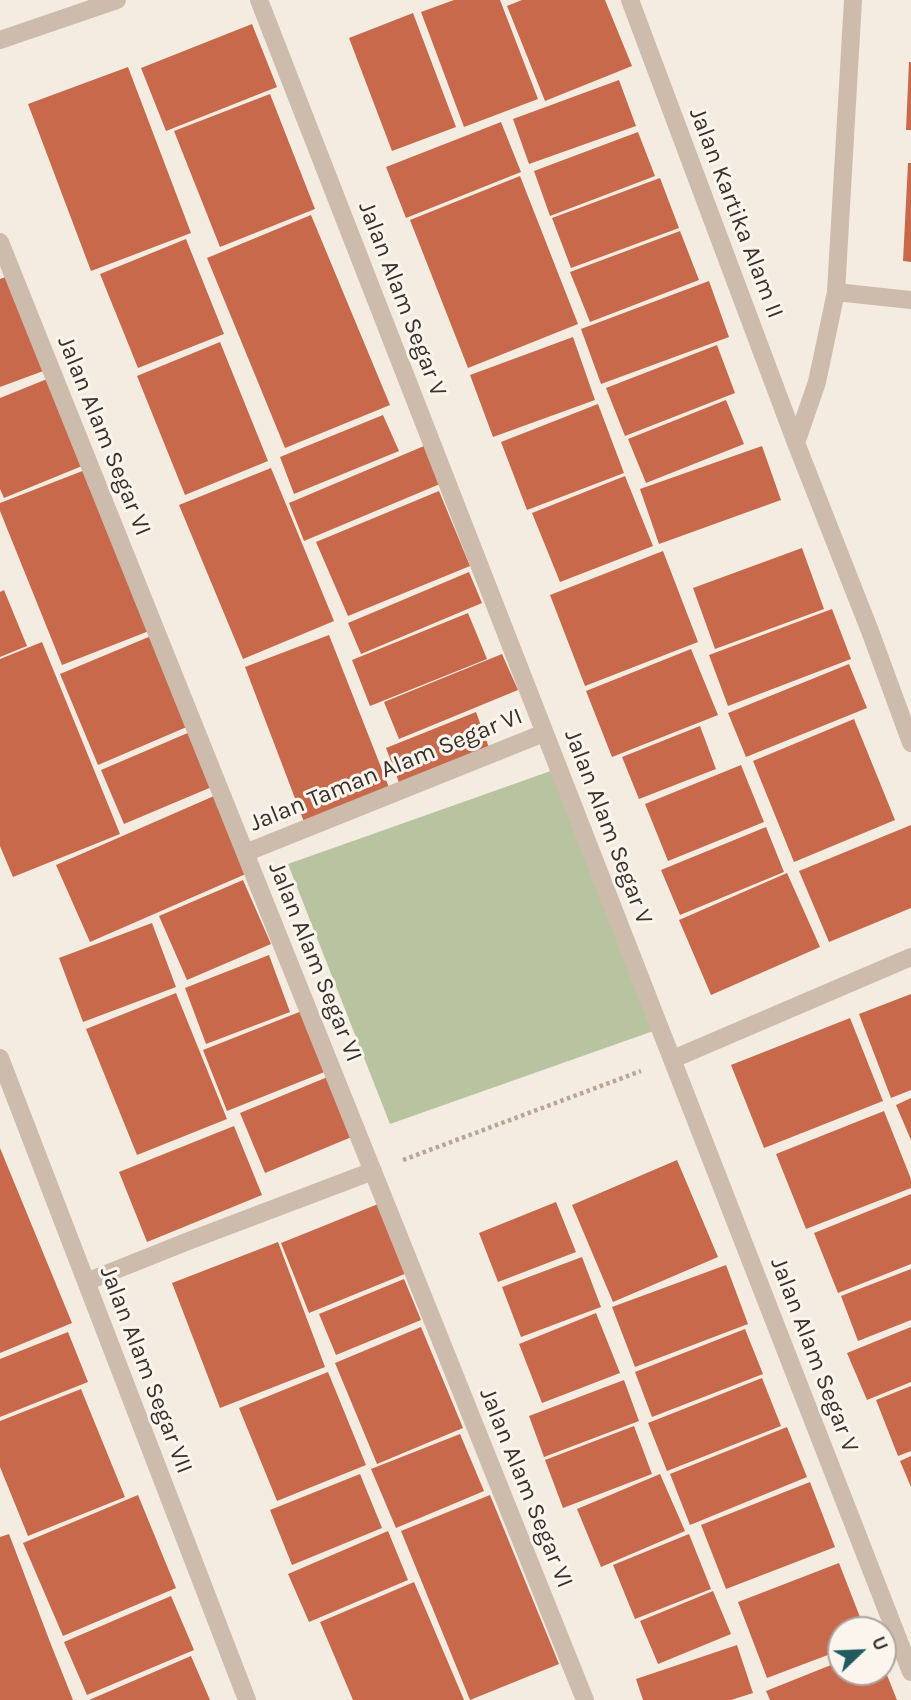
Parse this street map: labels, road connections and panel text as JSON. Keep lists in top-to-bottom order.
{
  "streets": {
    "street": [
      "Jalan Kartika Alam II",
      "Jalan Alam Segar V",
      "Jalan Alam Segar VI",
      "Jalan Taman Alam Segar VI",
      "Jalan Alam Segar VII"
    ]
  },
  "crossings": [
    ["Jalan Alam Segar V", "Jalan Taman Alam Segar VI"],
    ["Jalan Alam Segar VI", "Jalan Taman Alam Segar VI"]
  ],
  "north": "top right"
}
